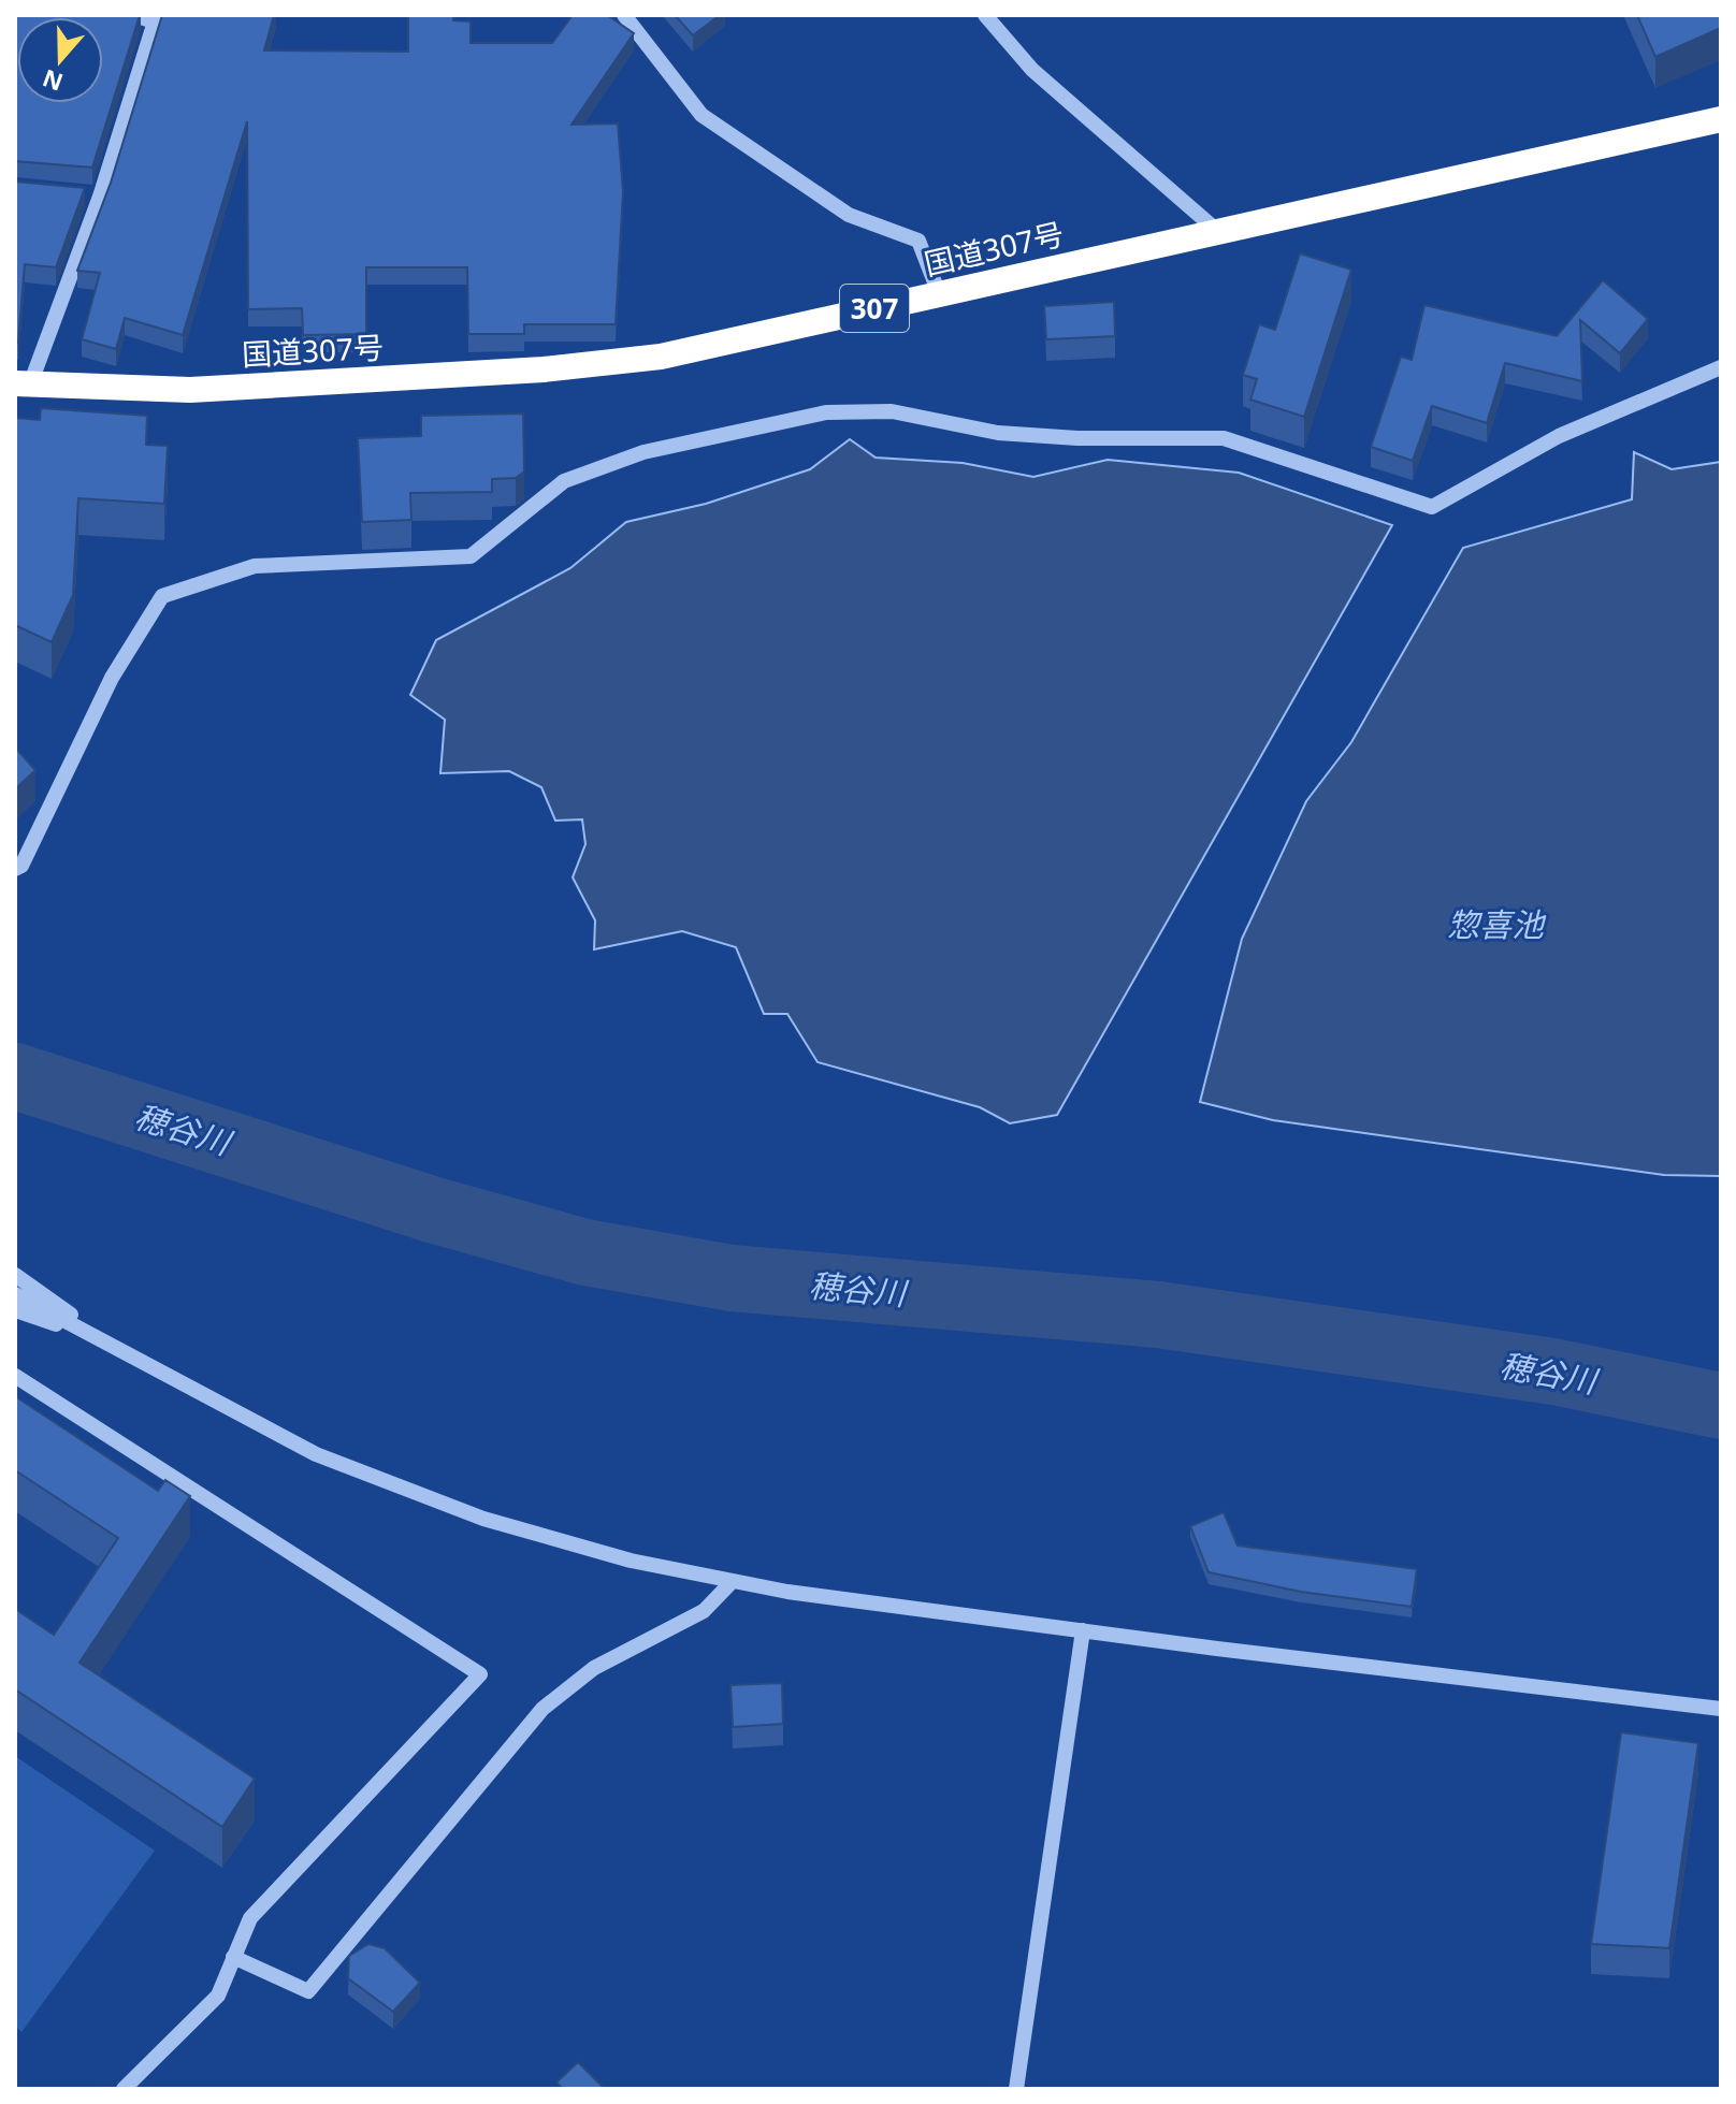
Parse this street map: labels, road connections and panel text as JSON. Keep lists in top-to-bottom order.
{
  "streets": {
    "highway": ["国道307号", "307"]
  },
  "water": ["惣喜池", "穂谷川"],
  "north": "bottom"
}
